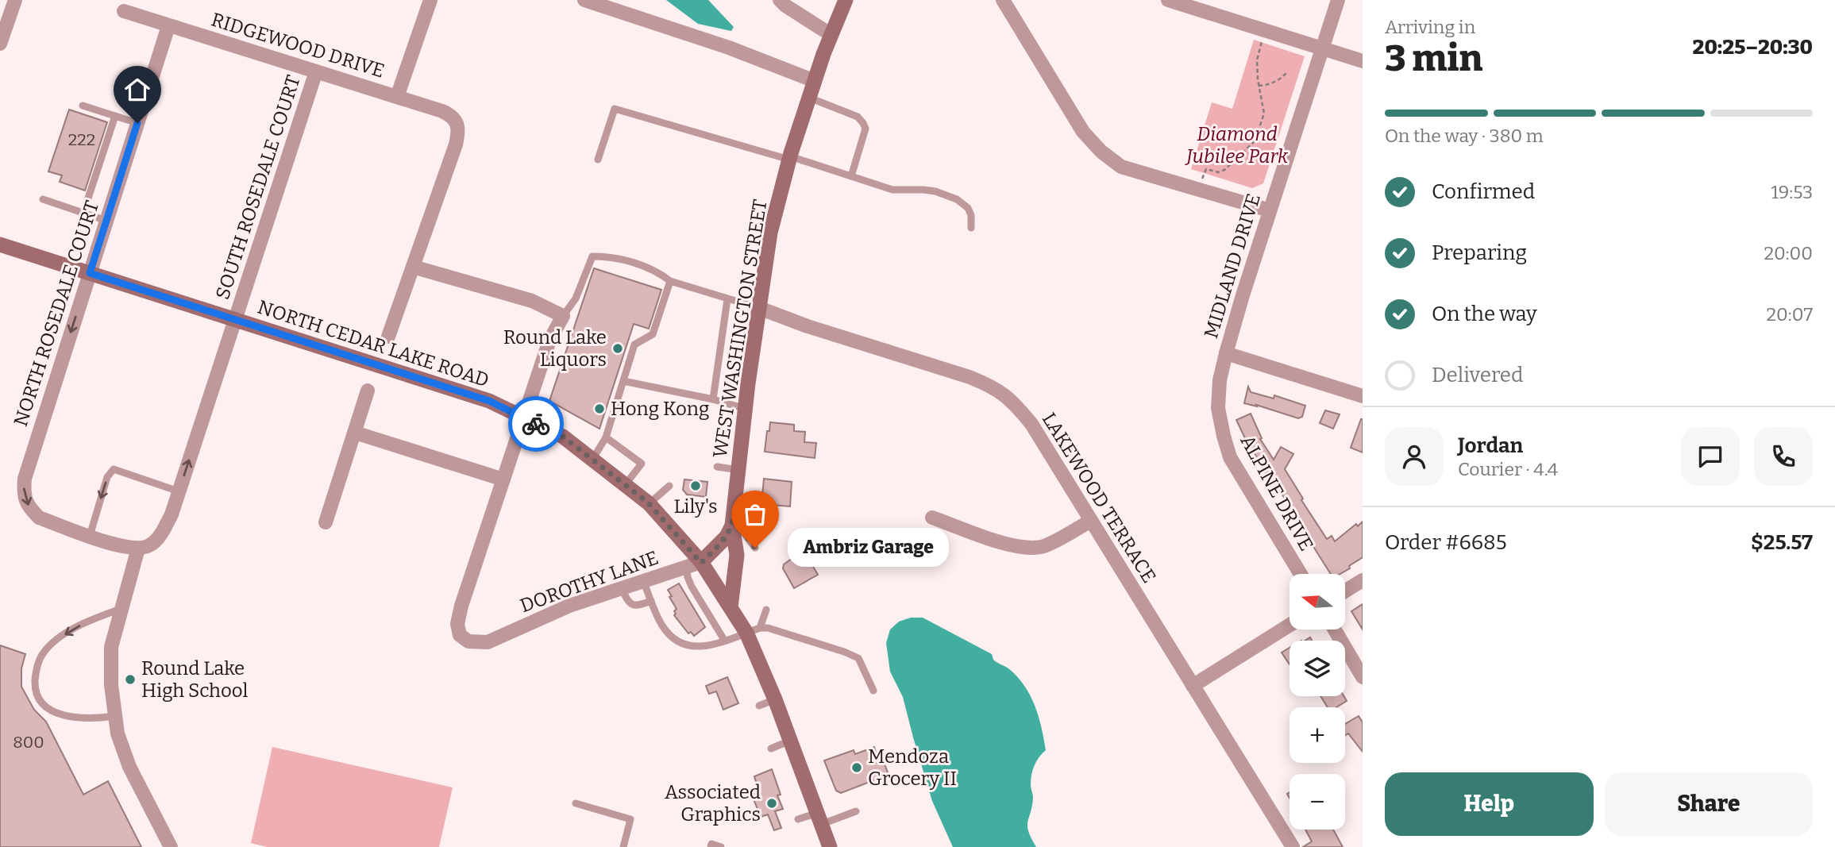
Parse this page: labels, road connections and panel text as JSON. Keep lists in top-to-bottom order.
{
  "streets": {
    "main road": ["WEST WASHINGTON STREET", "NORTH CEDAR LAKE ROAD"],
    "street": [
      "RIDGEWOOD DRIVE",
      "SOUTH ROSEDALE COURT",
      "MIDLAND DRIVE",
      "NORTH ROSEDALE COURT",
      "ALPINE DRIVE",
      "LAKEWOOD TERRACE",
      "DOROTHY LANE"
    ]
  },
  "crossings": [
    ["RIDGEWOOD DRIVE", "SOUTH ROSEDALE COURT"],
    ["RIDGEWOOD DRIVE", "NORTH ROSEDALE COURT"],
    ["SOUTH ROSEDALE COURT", "NORTH ROSEDALE COURT"],
    ["SOUTH ROSEDALE COURT", "NORTH CEDAR LAKE ROAD"],
    ["MIDLAND DRIVE", "ALPINE DRIVE"],
    ["NORTH ROSEDALE COURT", "NORTH CEDAR LAKE ROAD"],
    ["WEST WASHINGTON STREET", "NORTH CEDAR LAKE ROAD"],
    ["WEST WASHINGTON STREET", "LAKEWOOD TERRACE"],
    ["WEST WASHINGTON STREET", "DOROTHY LANE"],
    ["NORTH CEDAR LAKE ROAD", "DOROTHY LANE"]
  ],
  "one_way": ["NORTH ROSEDALE COURT"],
  "parks": ["Diamond Jubilee Park"],
  "places": [
    "Round Lake Liquors",
    "Hong Kong",
    "Lily's",
    "Ambriz Garage",
    "Round Lake High School",
    "Mendoza Grocery II",
    "Associated Graphics"
  ],
  "house_numbers": ["222", "800"],
  "north": "left",
  "page": {
    "heading": ["3 min", "Arriving in", "20:25–20:30"],
    "panel": [
      "Jordan",
      "Courier · 4.4",
      "Order #6685",
      "$25.57"
    ],
    "bar": "On the way · 380 m",
    "list": [
      ["Confirmed", "19:53"],
      ["Preparing", "20:00"],
      ["On the way", "20:07"],
      "Delivered"
    ],
    "bubble": "Ambriz Garage",
    "map_buttons": ["+", "−"],
    "buttons": ["Help", "Share"]
  }
}
